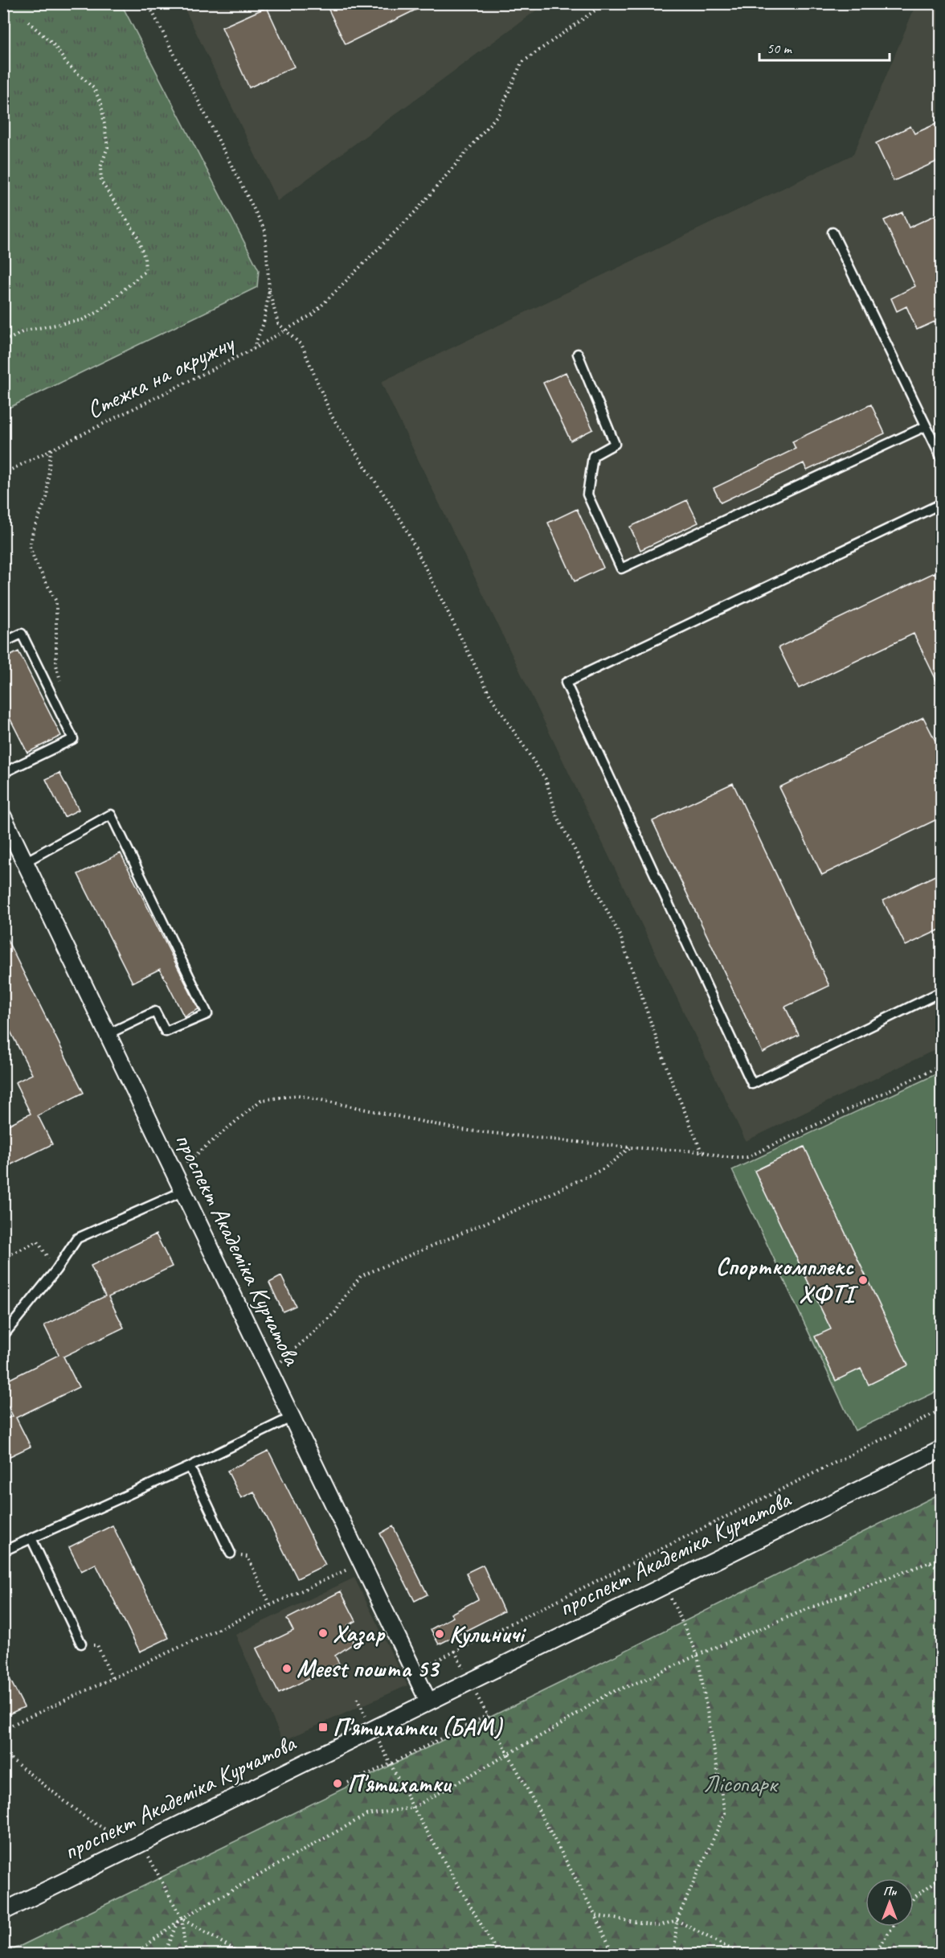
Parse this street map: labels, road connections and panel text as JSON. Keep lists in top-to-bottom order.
{
  "streets": {
    "street": ["проспект Академіка Курчатова"],
    "path": ["Стежка на окружну"]
  },
  "parks": ["Лісопарк"],
  "places": {
    "other": [
      "Спорткомплекс ХФТІ",
      "Хазар",
      "Кулиничі",
      "Meest пошта 53",
      "П'ятихатки"
    ],
    "transit": ["П'ятихатки (БАМ)"]
  },
  "scale_bar": "50 m",
  "north": "top"
}
